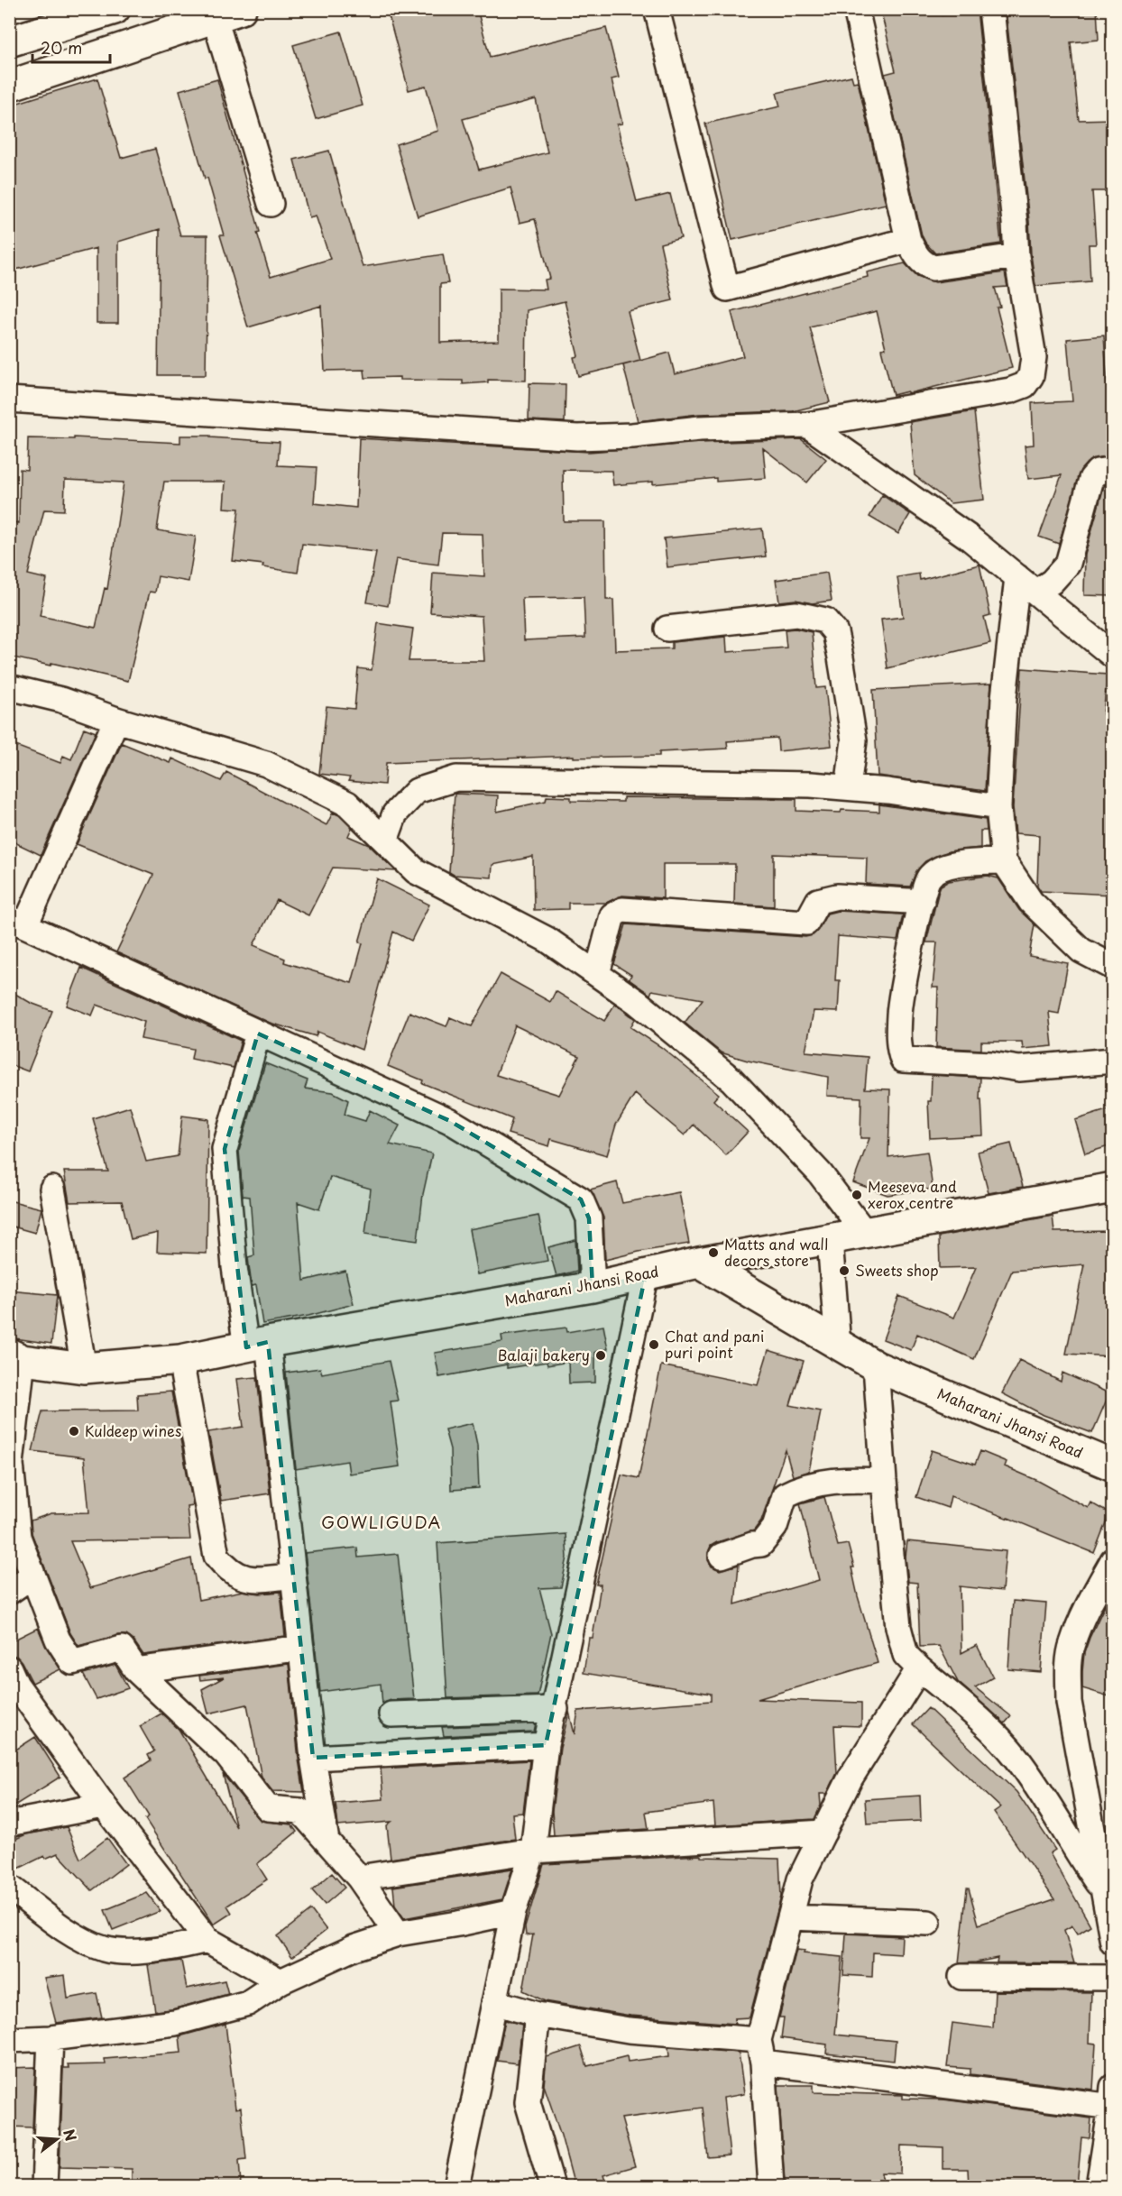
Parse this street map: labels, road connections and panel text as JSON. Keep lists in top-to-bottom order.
{
  "streets": {
    "main road": ["Maharani Jhansi Road"]
  },
  "districts": ["GOWLIGUDA"],
  "places": [
    "Meeseva and xerox centre",
    "Matts and wall decors store",
    "Sweets shop",
    "Chat and pani puri point",
    "Balaji bakery",
    "Kuldeep wines"
  ],
  "scale_bar": "20 m",
  "north": "right"
}
